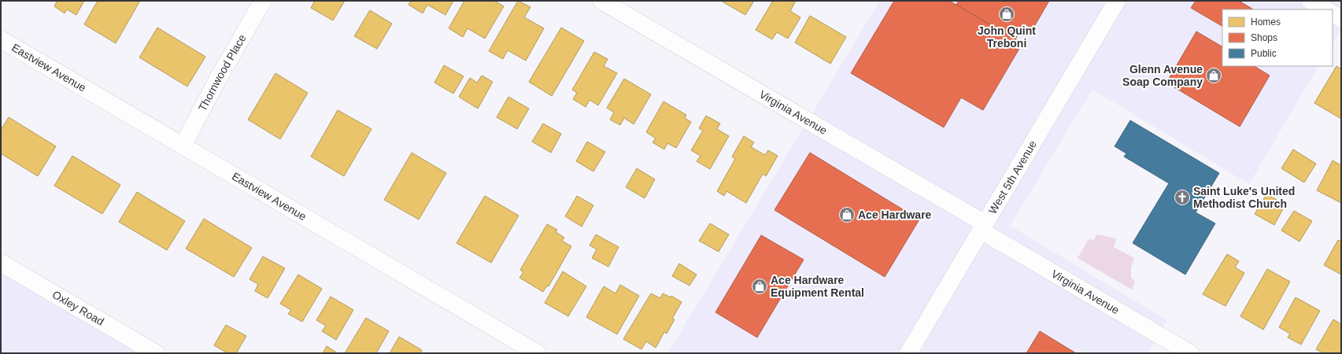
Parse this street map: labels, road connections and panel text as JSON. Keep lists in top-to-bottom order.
{
  "streets": {
    "street": [
      "Eastview Avenue",
      "Thornwood Place",
      "Virginia Avenue",
      "West 5th Avenue",
      "Oxley Road"
    ]
  },
  "crossings": [
    ["Eastview Avenue", "Thornwood Place"],
    ["Virginia Avenue", "West 5th Avenue"]
  ],
  "places": {
    "shop": [
      "John Quint Treboni",
      "Glenn Avenue Soap Company",
      "Ace Hardware",
      "Ace Hardware Equipment Rental"
    ],
    "church": ["Saint Luke's United Methodist Church"]
  },
  "legend": ["Homes", "Shops", "Public"]
}
